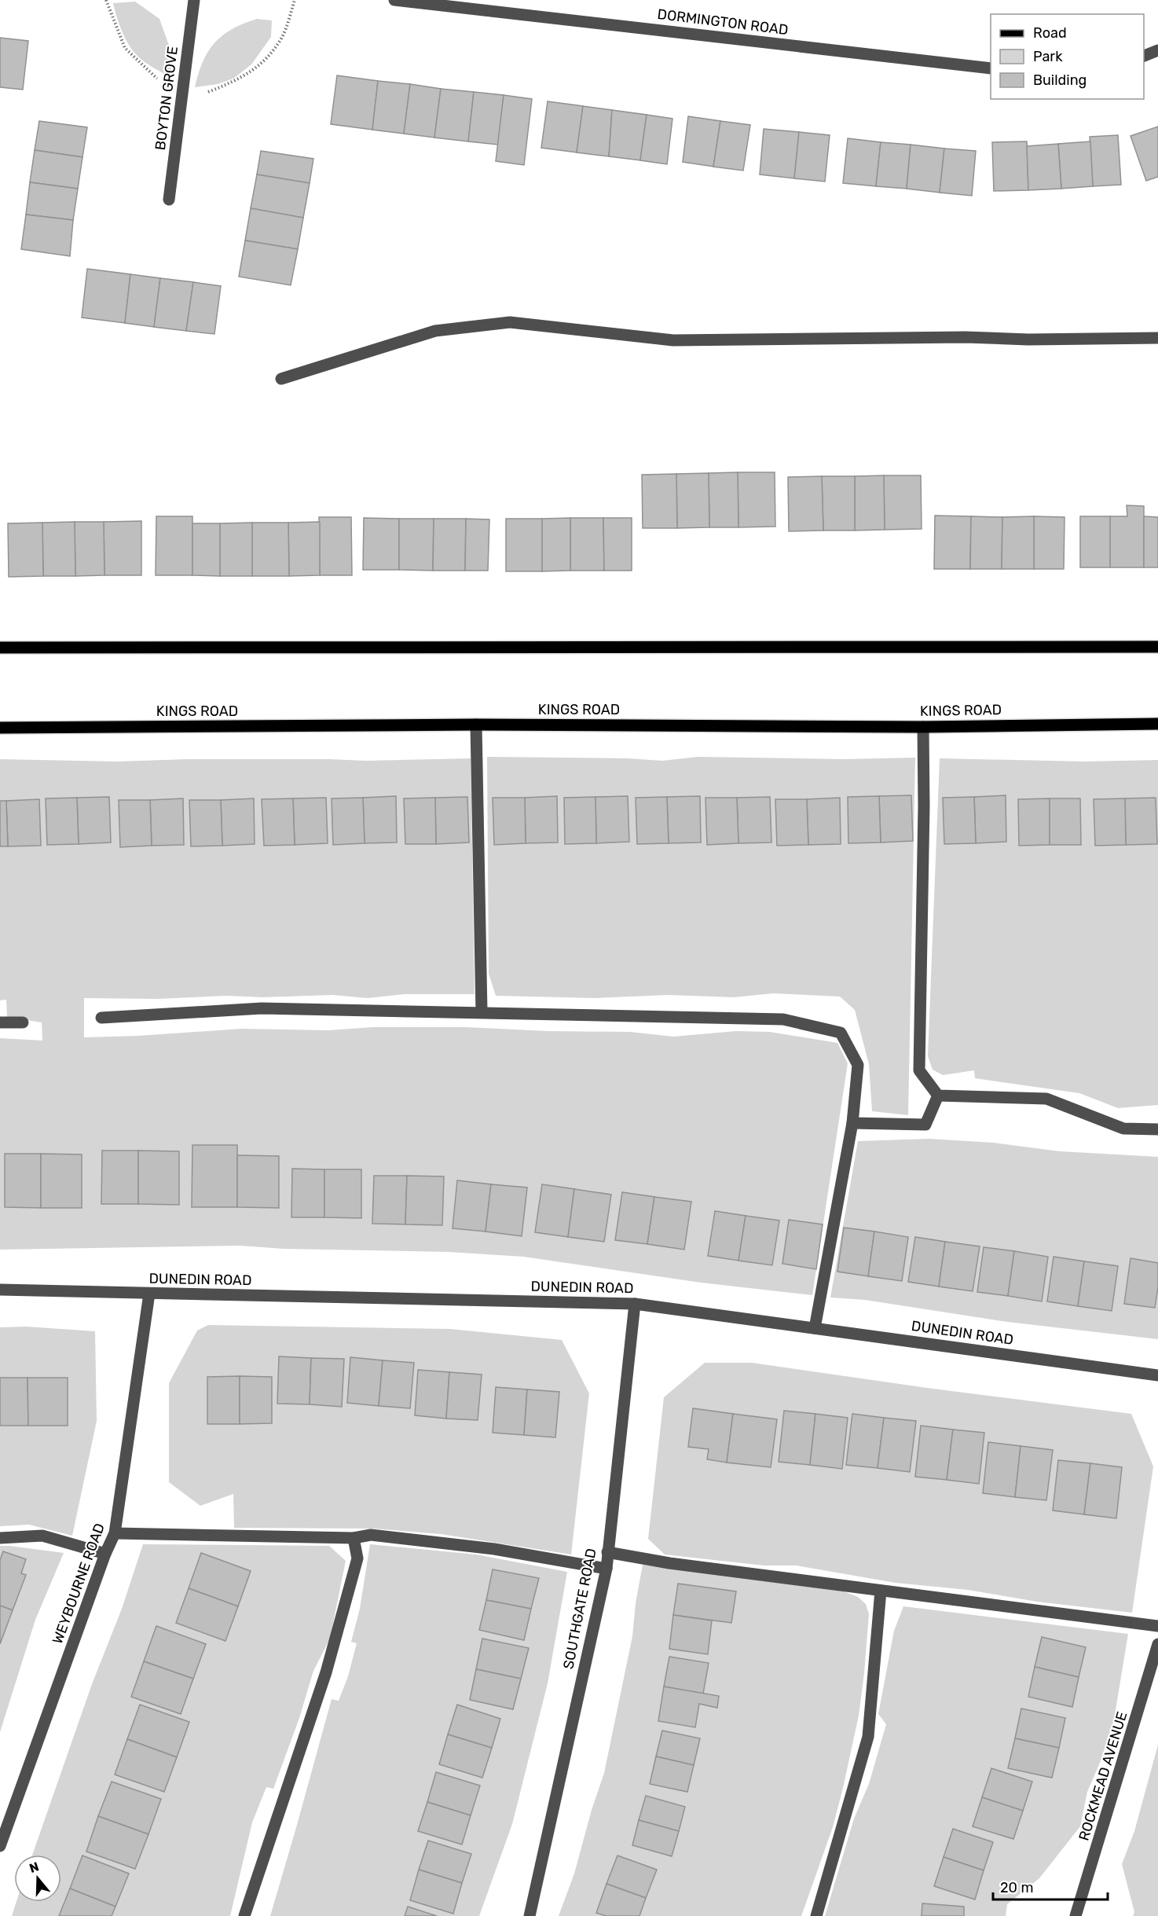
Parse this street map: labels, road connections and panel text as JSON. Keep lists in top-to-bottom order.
{
  "streets": {
    "main road": ["KINGS ROAD"],
    "street": [
      "DORMINGTON ROAD",
      "BOYTON GROVE",
      "DUNEDIN ROAD",
      "WEYBOURNE ROAD",
      "SOUTHGATE ROAD",
      "ROCKMEAD AVENUE"
    ]
  },
  "crossings": [
    ["DUNEDIN ROAD", "WEYBOURNE ROAD"],
    ["DUNEDIN ROAD", "SOUTHGATE ROAD"]
  ],
  "legend": ["Road", "Park", "Building"],
  "scale_bar": "20 m",
  "north": "top"
}
